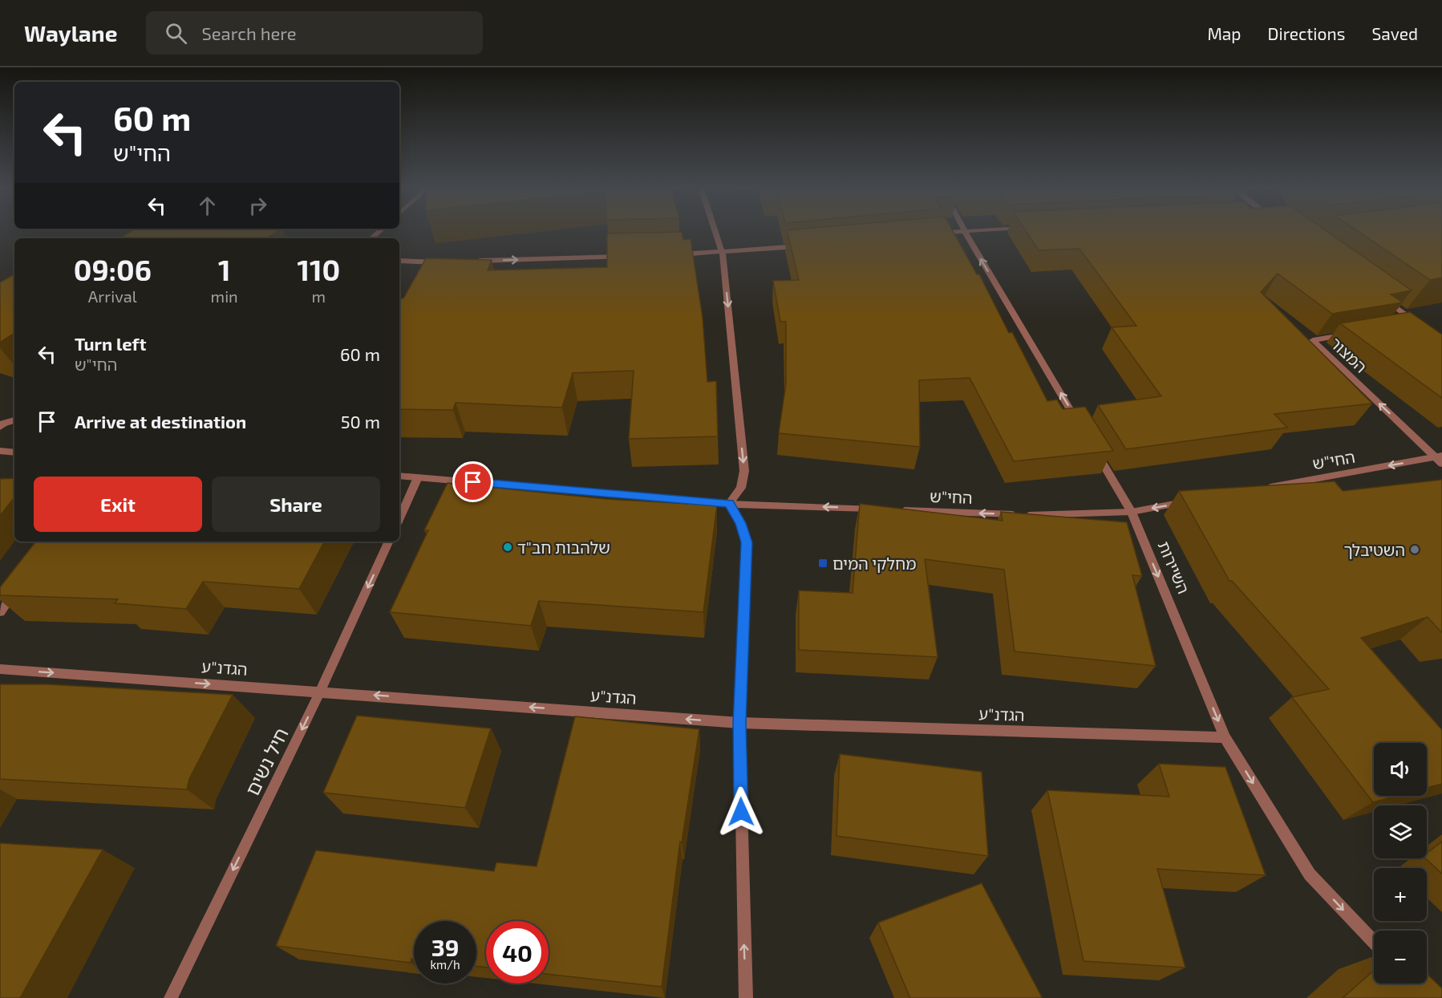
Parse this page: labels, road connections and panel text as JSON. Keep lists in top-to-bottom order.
{
  "streets": {
    "street": [
      "המצור",
      "החי\"ש",
      "השיירות",
      "הגדנ\"ע",
      "חיל נשים"
    ]
  },
  "crossings": [
    ["המצור", "החי\"ש"],
    ["החי\"ש", "השיירות"],
    ["השיירות", "הגדנ\"ע"],
    ["הגדנ\"ע", "חיל נשים"]
  ],
  "one_way": ["החי\"ש", "השיירות", "חיל נשים"],
  "places": {
    "other": ["שלהבות חב\"ד", "השטיבלך"],
    "transit": ["מחלקי המים"]
  },
  "page": {
    "header": "Waylane",
    "search": "Search here",
    "nav": ["Map", "Directions", "Saved"],
    "turn": ["60 m", "החי\"ש"],
    "eta": [
      "09:06",
      "Arrival",
      "1",
      "min",
      "110",
      "m"
    ],
    "list": [
      {
        "name": "Turn left",
        "note": "החי\"ש",
        "value": "60 m"
      },
      {
        "name": "Arrive at destination",
        "value": "50 m"
      }
    ],
    "buttons": ["Exit", "Share"],
    "map_buttons": ["+", "−"],
    "speed": "39 km/h",
    "limit": "40"
  }
}
